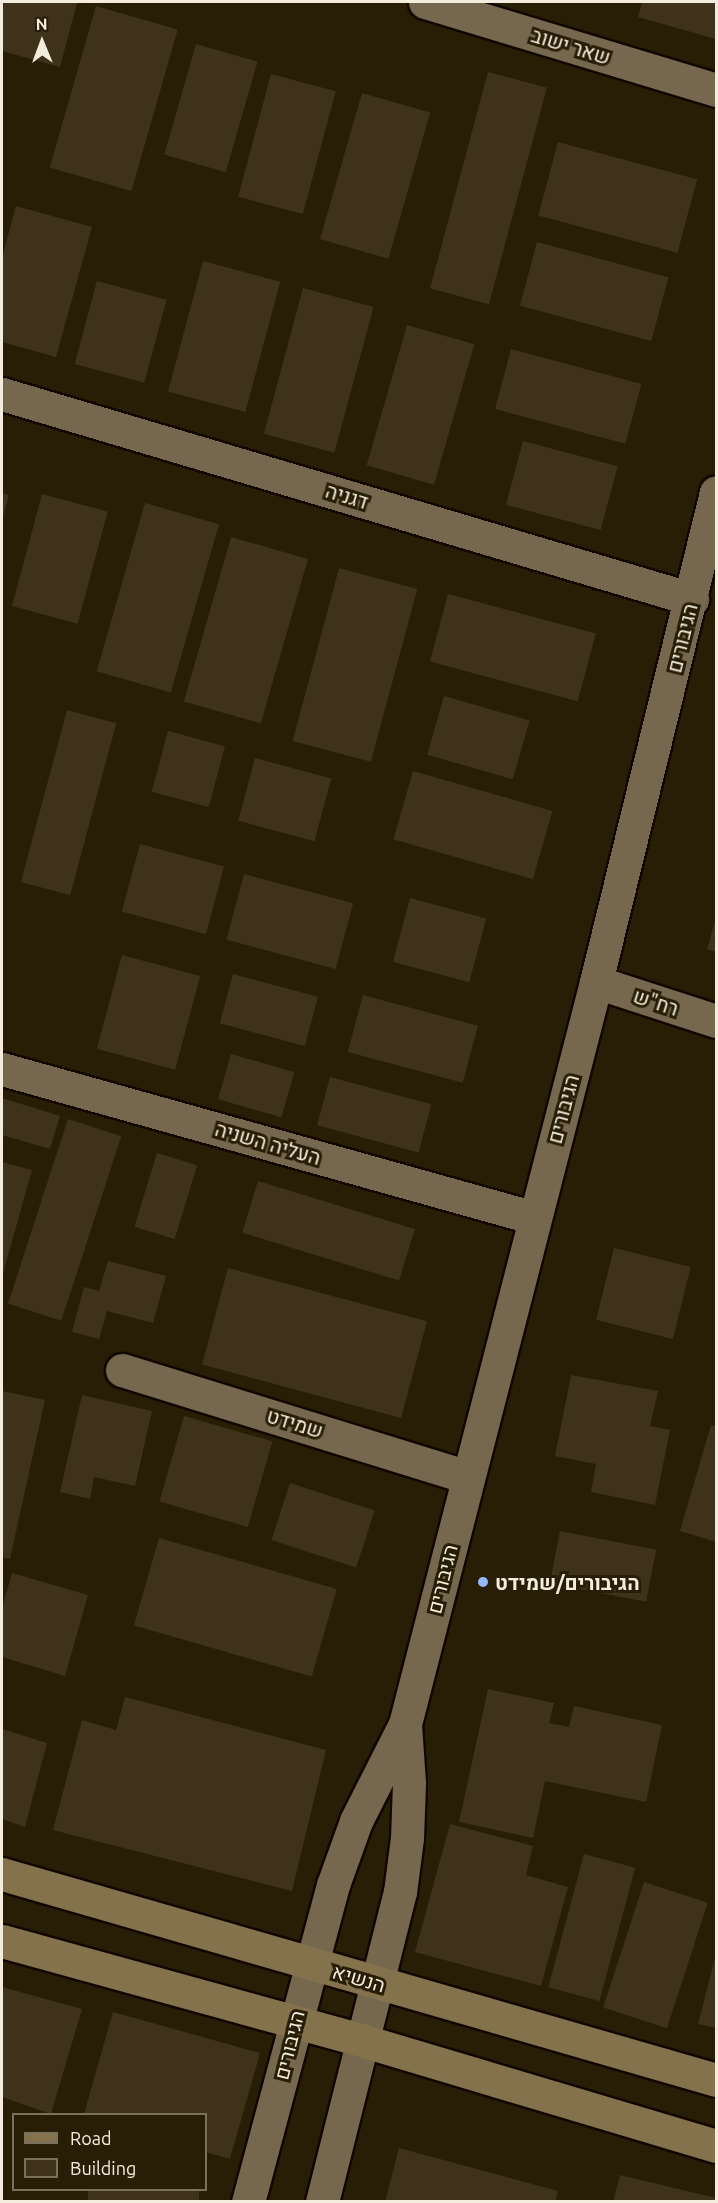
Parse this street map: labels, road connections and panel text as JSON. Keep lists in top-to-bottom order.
{
  "streets": {
    "main road": ["הנשיא"],
    "street": [
      "שאר ישוב",
      "דגניה",
      "הגיבורים",
      "רח\"ש",
      "העליה השניה",
      "שמידט"
    ]
  },
  "crossings": [
    ["דגניה", "הגיבורים"],
    ["הגיבורים", "רח\"ש"],
    ["הגיבורים", "העליה השניה"],
    ["הגיבורים", "שמידט"],
    ["הגיבורים", "הנשיא"]
  ],
  "places": ["הגיבורים/שמידט"],
  "legend": ["Road", "Building"],
  "north": "top"
}
